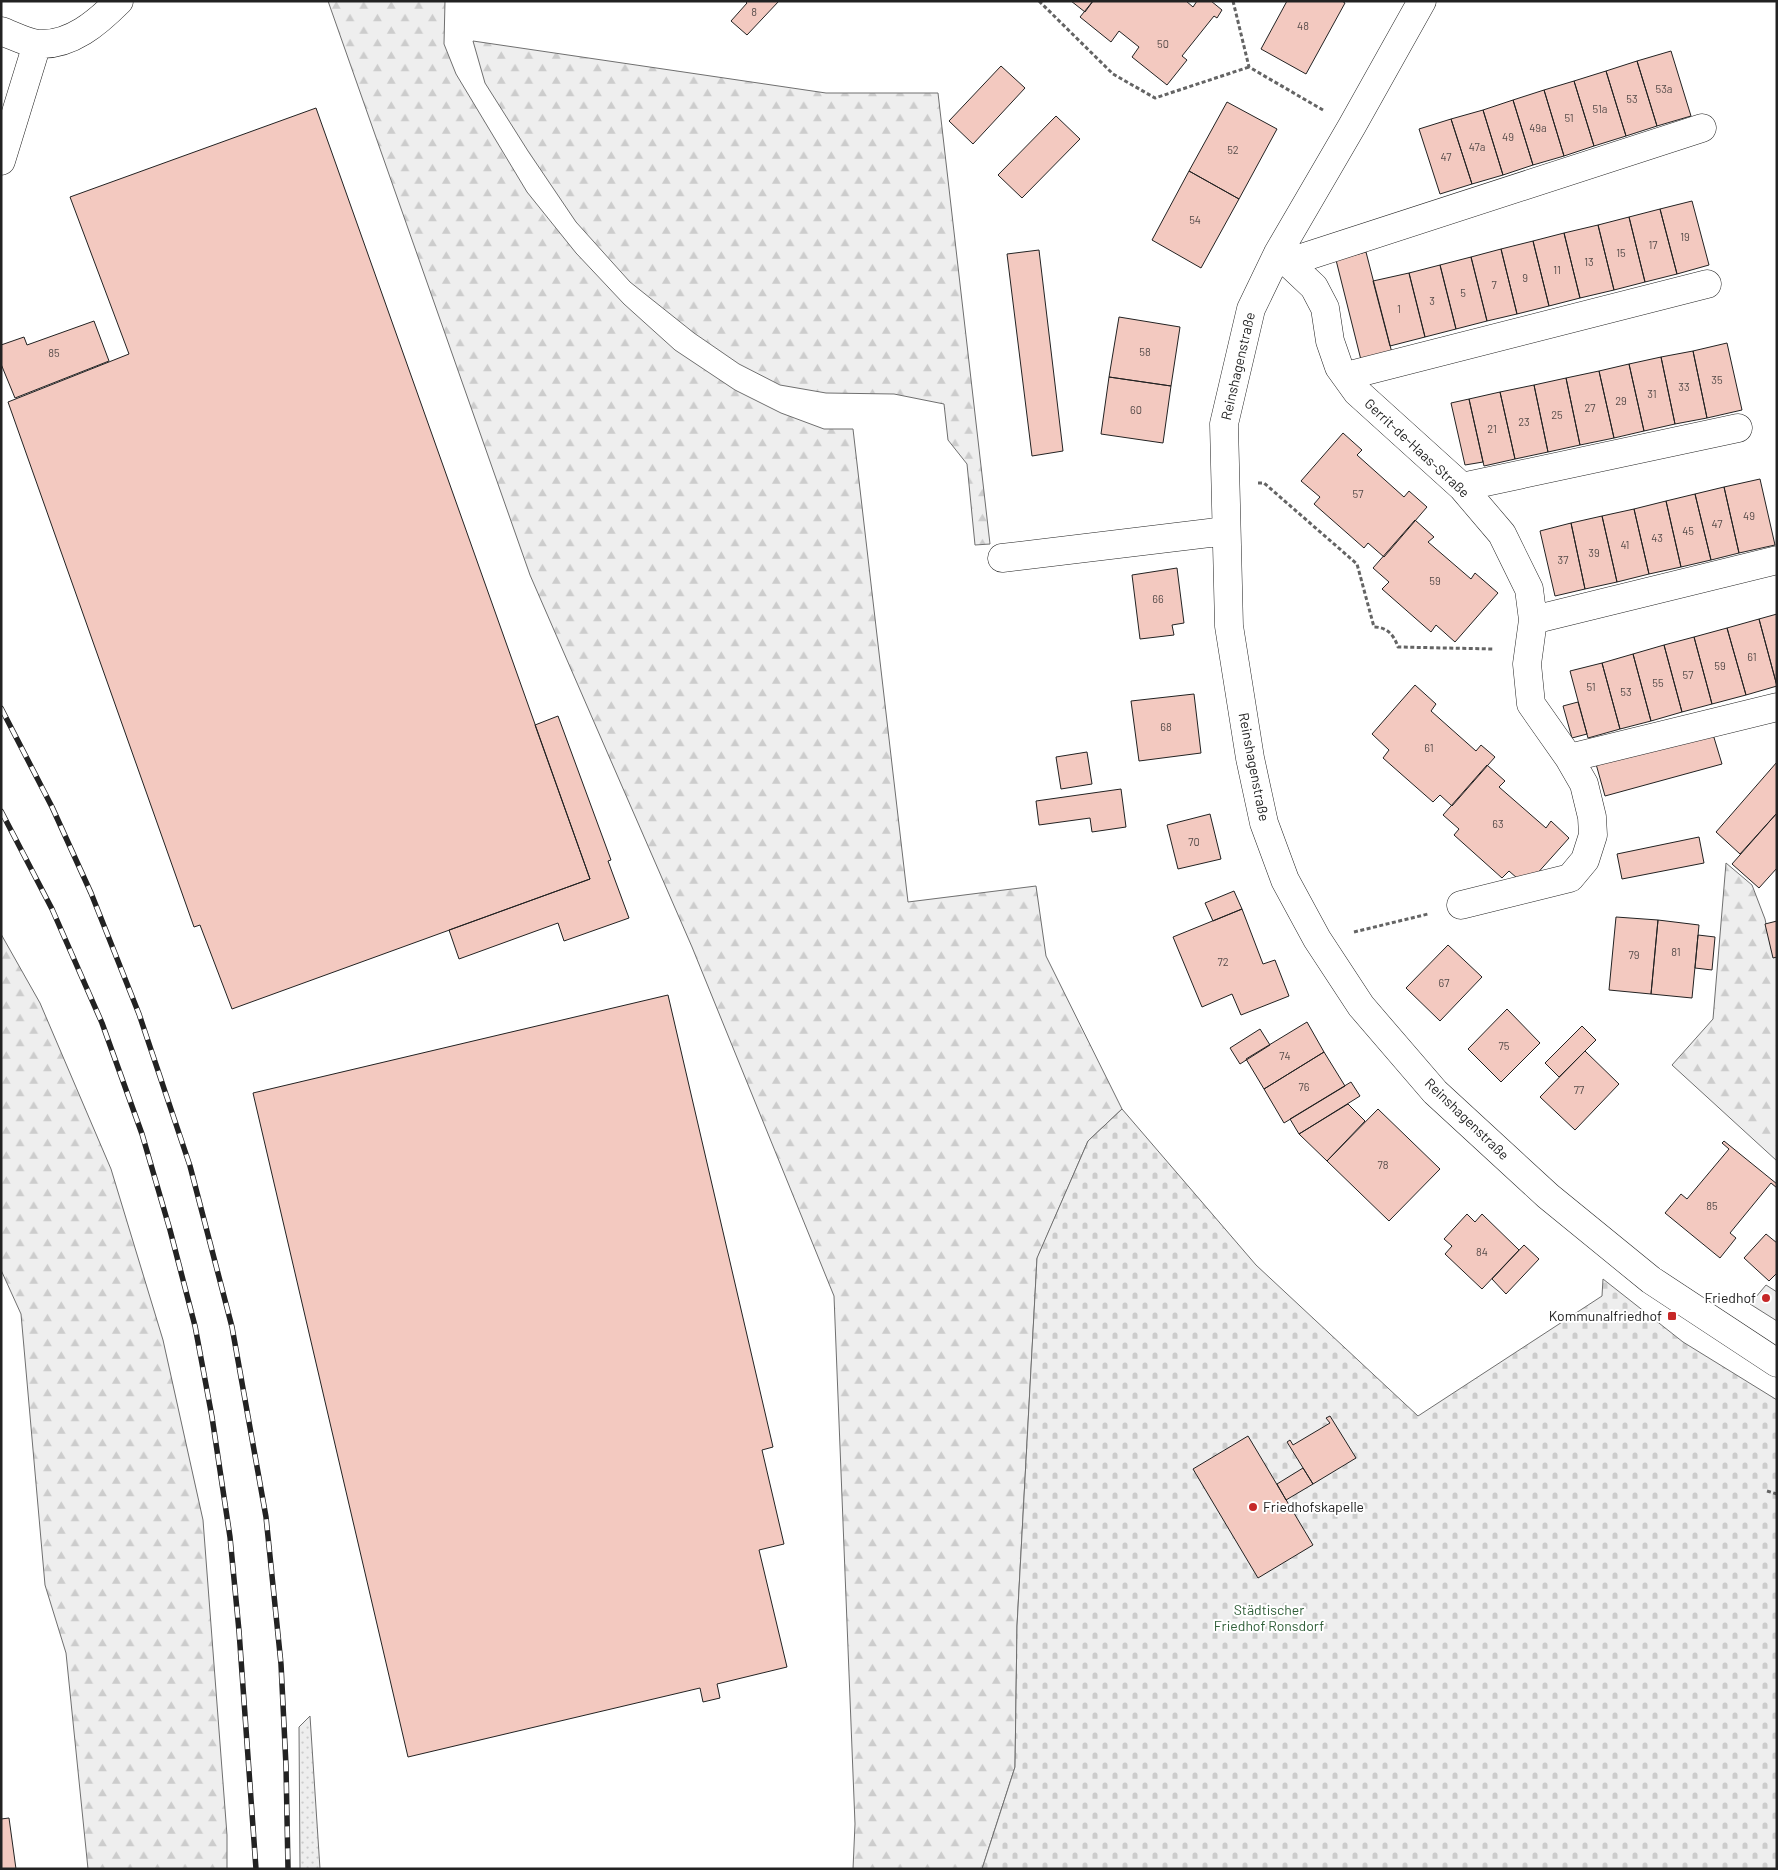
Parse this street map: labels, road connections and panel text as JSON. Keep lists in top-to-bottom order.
{
  "streets": {
    "street": ["Reinshagenstraße", "Gerrit-de-Haas-Straße"]
  },
  "crossings": [
    ["Reinshagenstraße", "Gerrit-de-Haas-Straße"]
  ],
  "parks": ["Städtischer Friedhof Ronsdorf"],
  "places": {
    "other": ["Friedhof", "Friedhofskapelle"],
    "transit": ["Kommunalfriedhof"]
  },
  "house_numbers": [
    "8",
    "48",
    "50",
    "53a",
    "53",
    "51a",
    "51",
    "49a",
    "49",
    "47a",
    "52",
    "47",
    "54",
    "19",
    "17",
    "15",
    "13",
    "11",
    "9",
    "7",
    "5",
    "3",
    "1",
    "58",
    "85",
    "35",
    "33",
    "31",
    "29",
    "27",
    "60",
    "25",
    "23",
    "21",
    "57",
    "49",
    "47",
    "45",
    "43",
    "41",
    "39",
    "37",
    "59",
    "66",
    "61",
    "59",
    "57",
    "55",
    "51",
    "53",
    "68",
    "61",
    "63",
    "70",
    "81",
    "79",
    "72",
    "67",
    "75",
    "74",
    "76",
    "77",
    "78",
    "85",
    "84"
  ]
}
